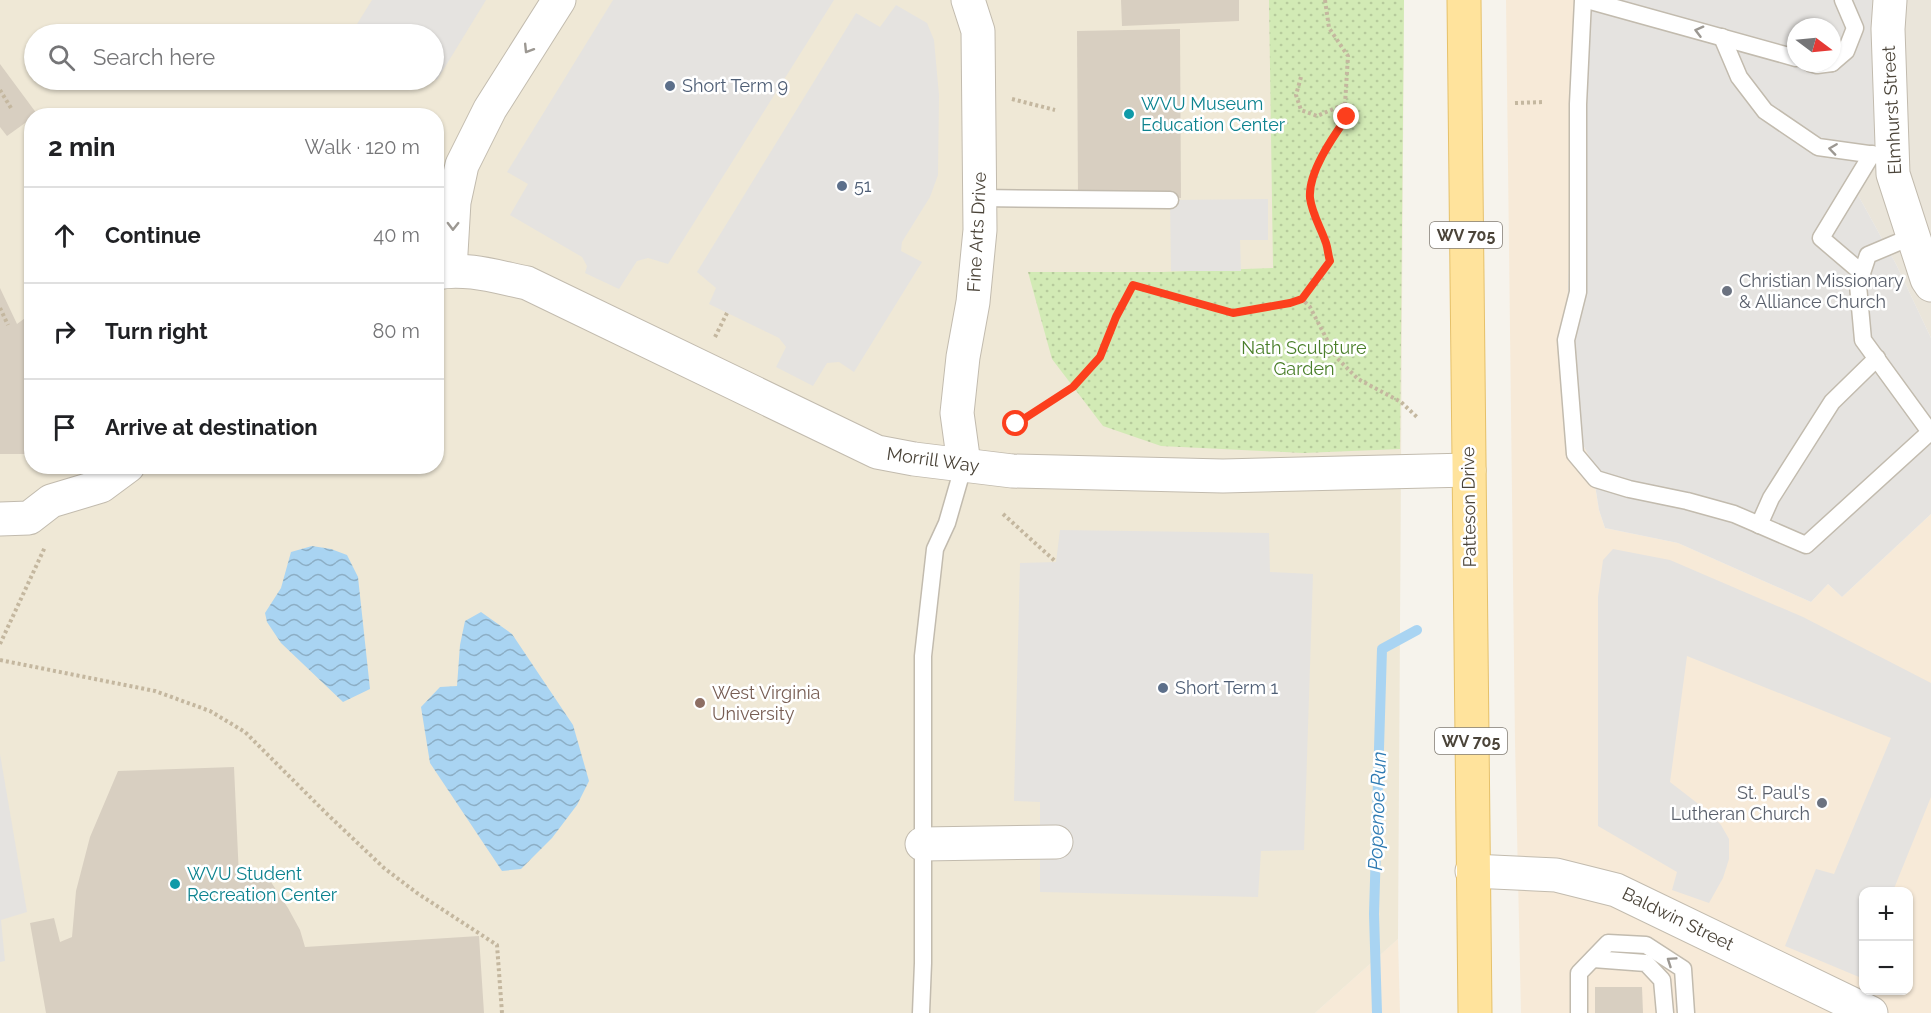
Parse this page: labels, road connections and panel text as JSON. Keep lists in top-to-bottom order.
{
  "streets": {
    "main road": ["WV 705", "Patteson Drive"],
    "street": [
      "Elmhurst Street",
      "Fine Arts Drive",
      "Morrill Way",
      "Baldwin Street"
    ]
  },
  "crossings": [
    ["Fine Arts Drive", "Morrill Way"],
    ["Morrill Way", "Patteson Drive"],
    ["Patteson Drive", "Baldwin Street"]
  ],
  "water": ["Popenoe Run"],
  "parks": ["Nath Sculpture Garden"],
  "places": [
    "Short Term 9",
    "WVU Museum Education Center",
    "51",
    "Christian Missionary & Alliance Church",
    "Short Term 1",
    "West Virginia University",
    "St. Paul's Lutheran Church",
    "WVU Student Recreation Center"
  ],
  "north": "right",
  "page": {
    "search": "Search here",
    "heading": ["2 min", "Walk · 120 m"],
    "list": [
      ["Continue", "40 m"],
      ["Turn right", "80 m"],
      "Arrive at destination"
    ],
    "map_buttons": ["+", "−"]
  }
}
